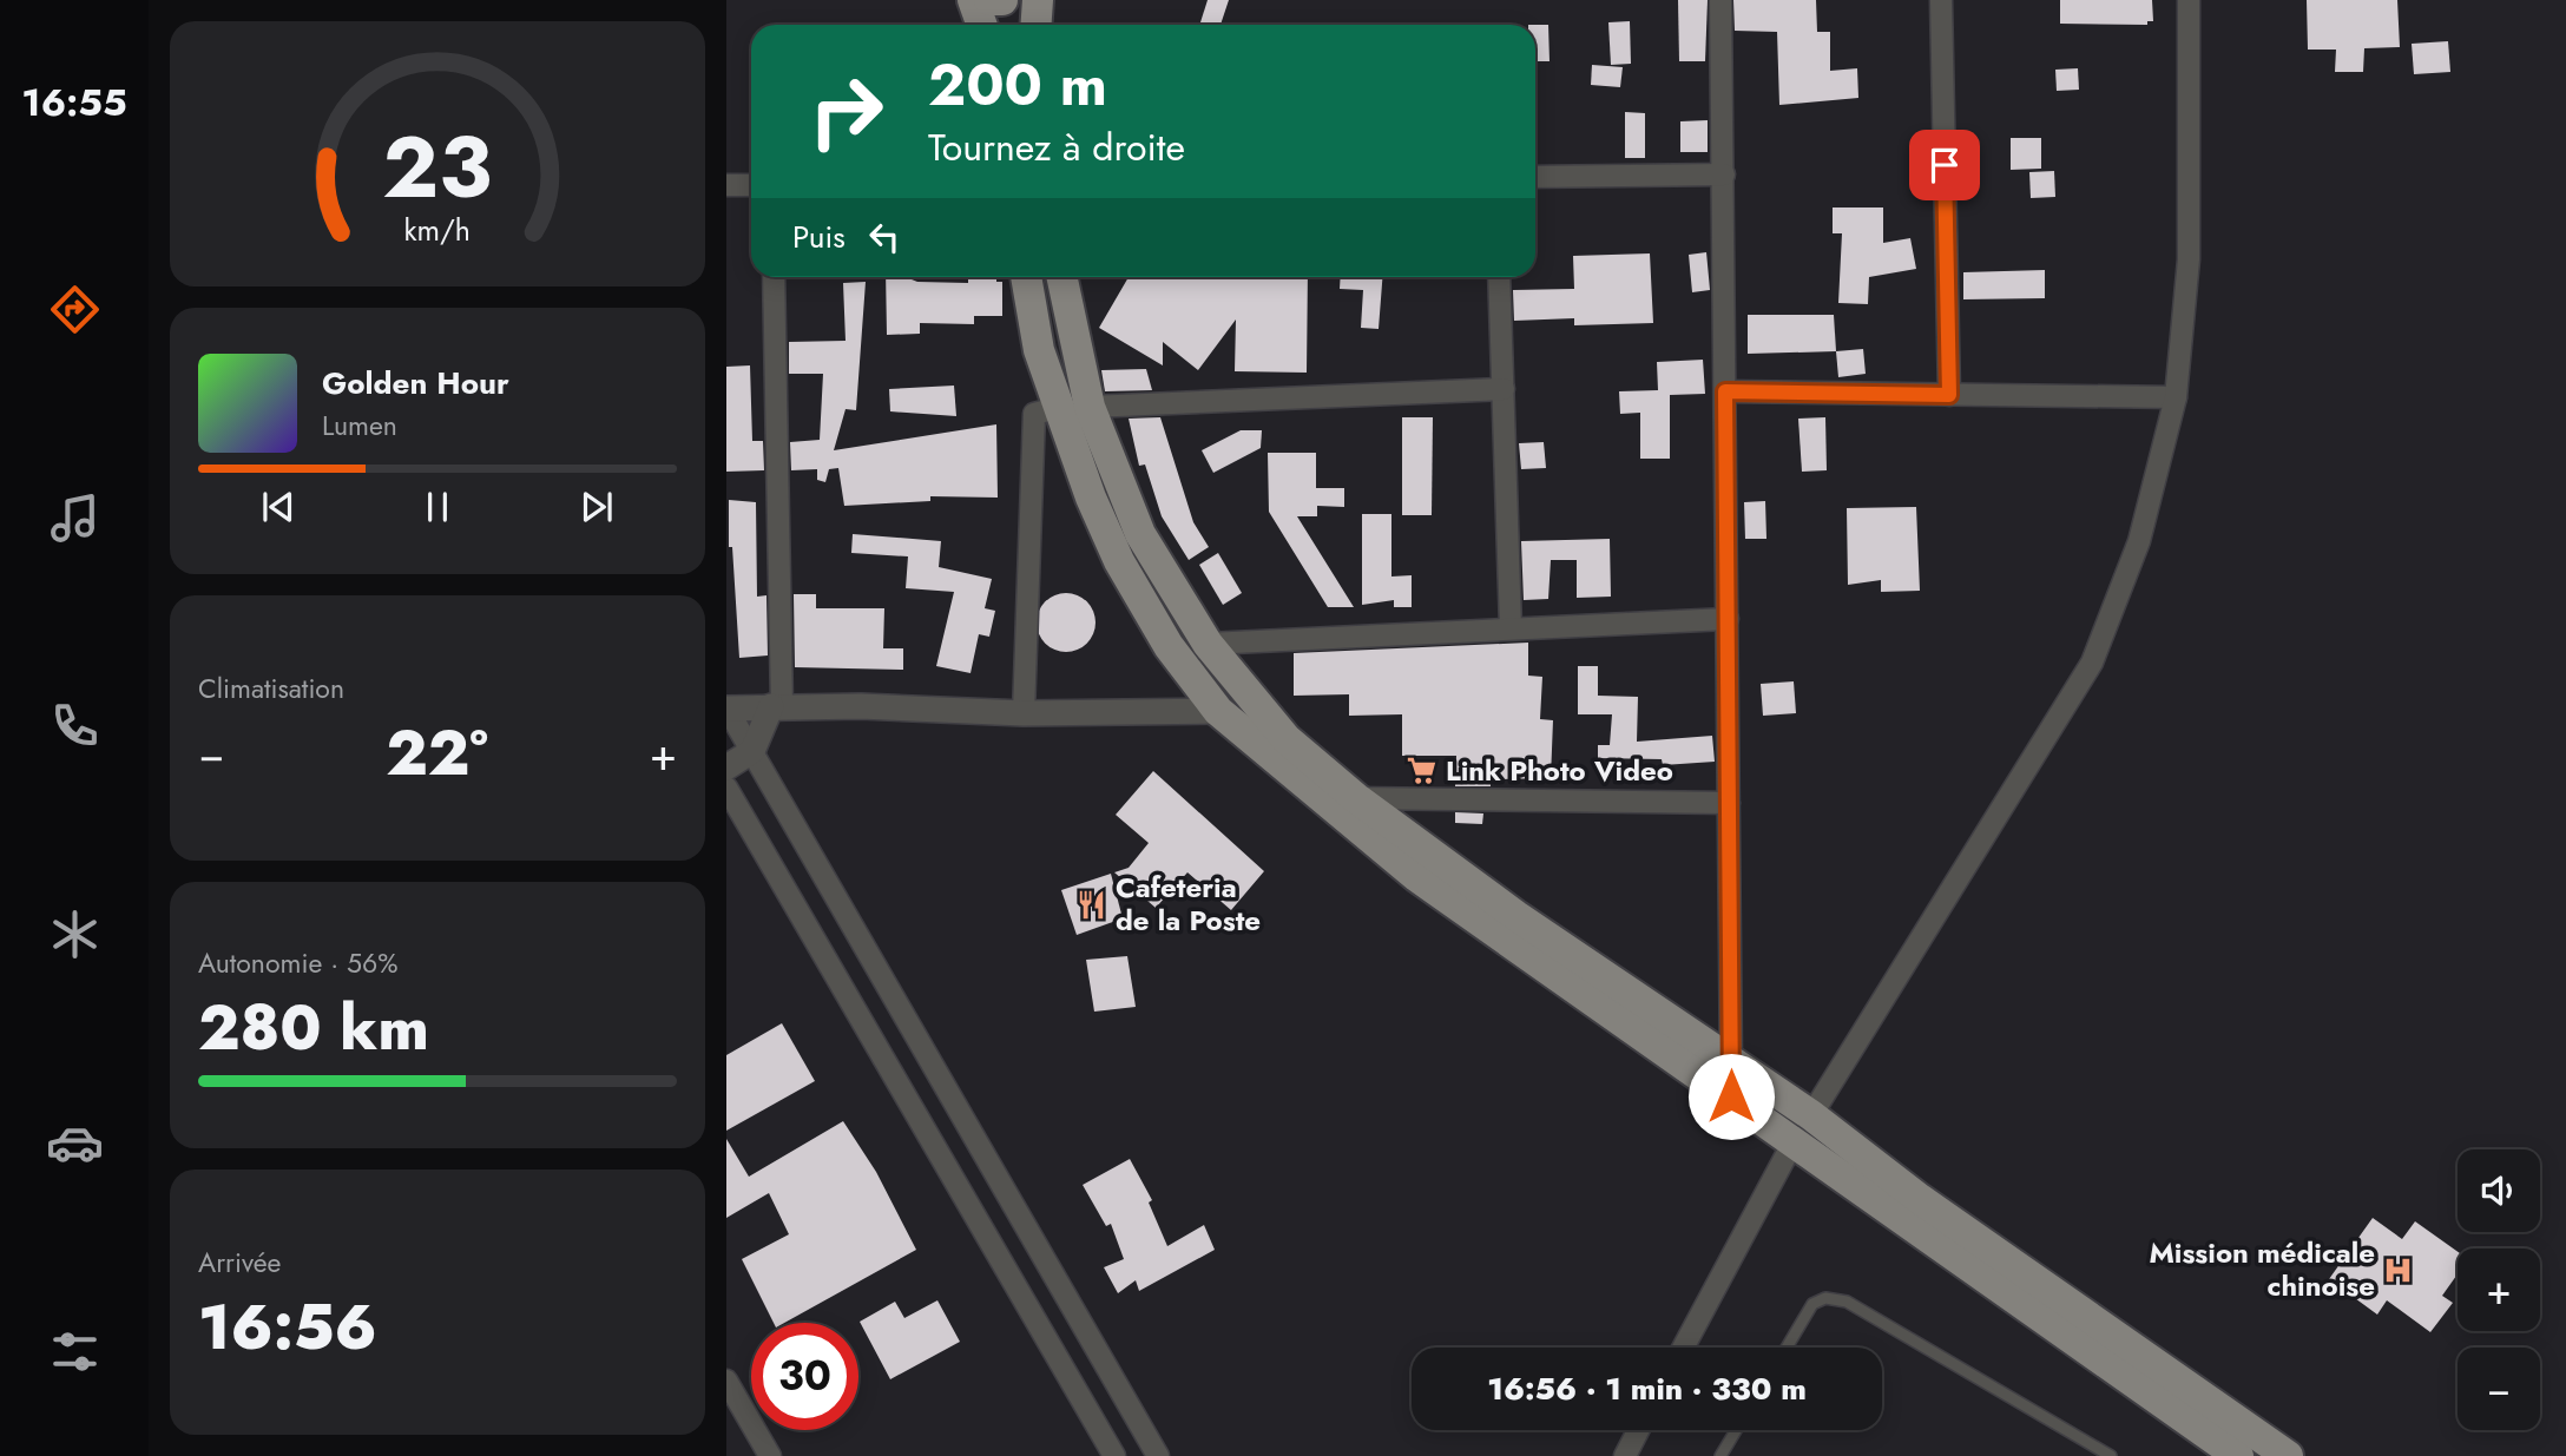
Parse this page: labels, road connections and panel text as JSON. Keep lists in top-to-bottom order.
{
  "places": {
    "supermarket": ["Link Photo Video"],
    "restaurant": ["Cafeteria de la Poste"],
    "hospital": ["Mission médicale chinoise"]
  },
  "page": {
    "tabs": "16:55",
    "turn": ["200 m", "Tournez à droite"],
    "then": "Puis",
    "song": ["Golden Hour", "Lumen"],
    "tile": [
      "Climatisation",
      ["Autonomie · 56%", "280 km"],
      ["Arrivée", "16:56"]
    ],
    "heat": ["−", "22°", "+"],
    "map_buttons": ["+", "−"],
    "limit": "30",
    "trip": "16:56 · 1 min · 330 m",
    "gauge": ["23", "km/h"]
  }
}
